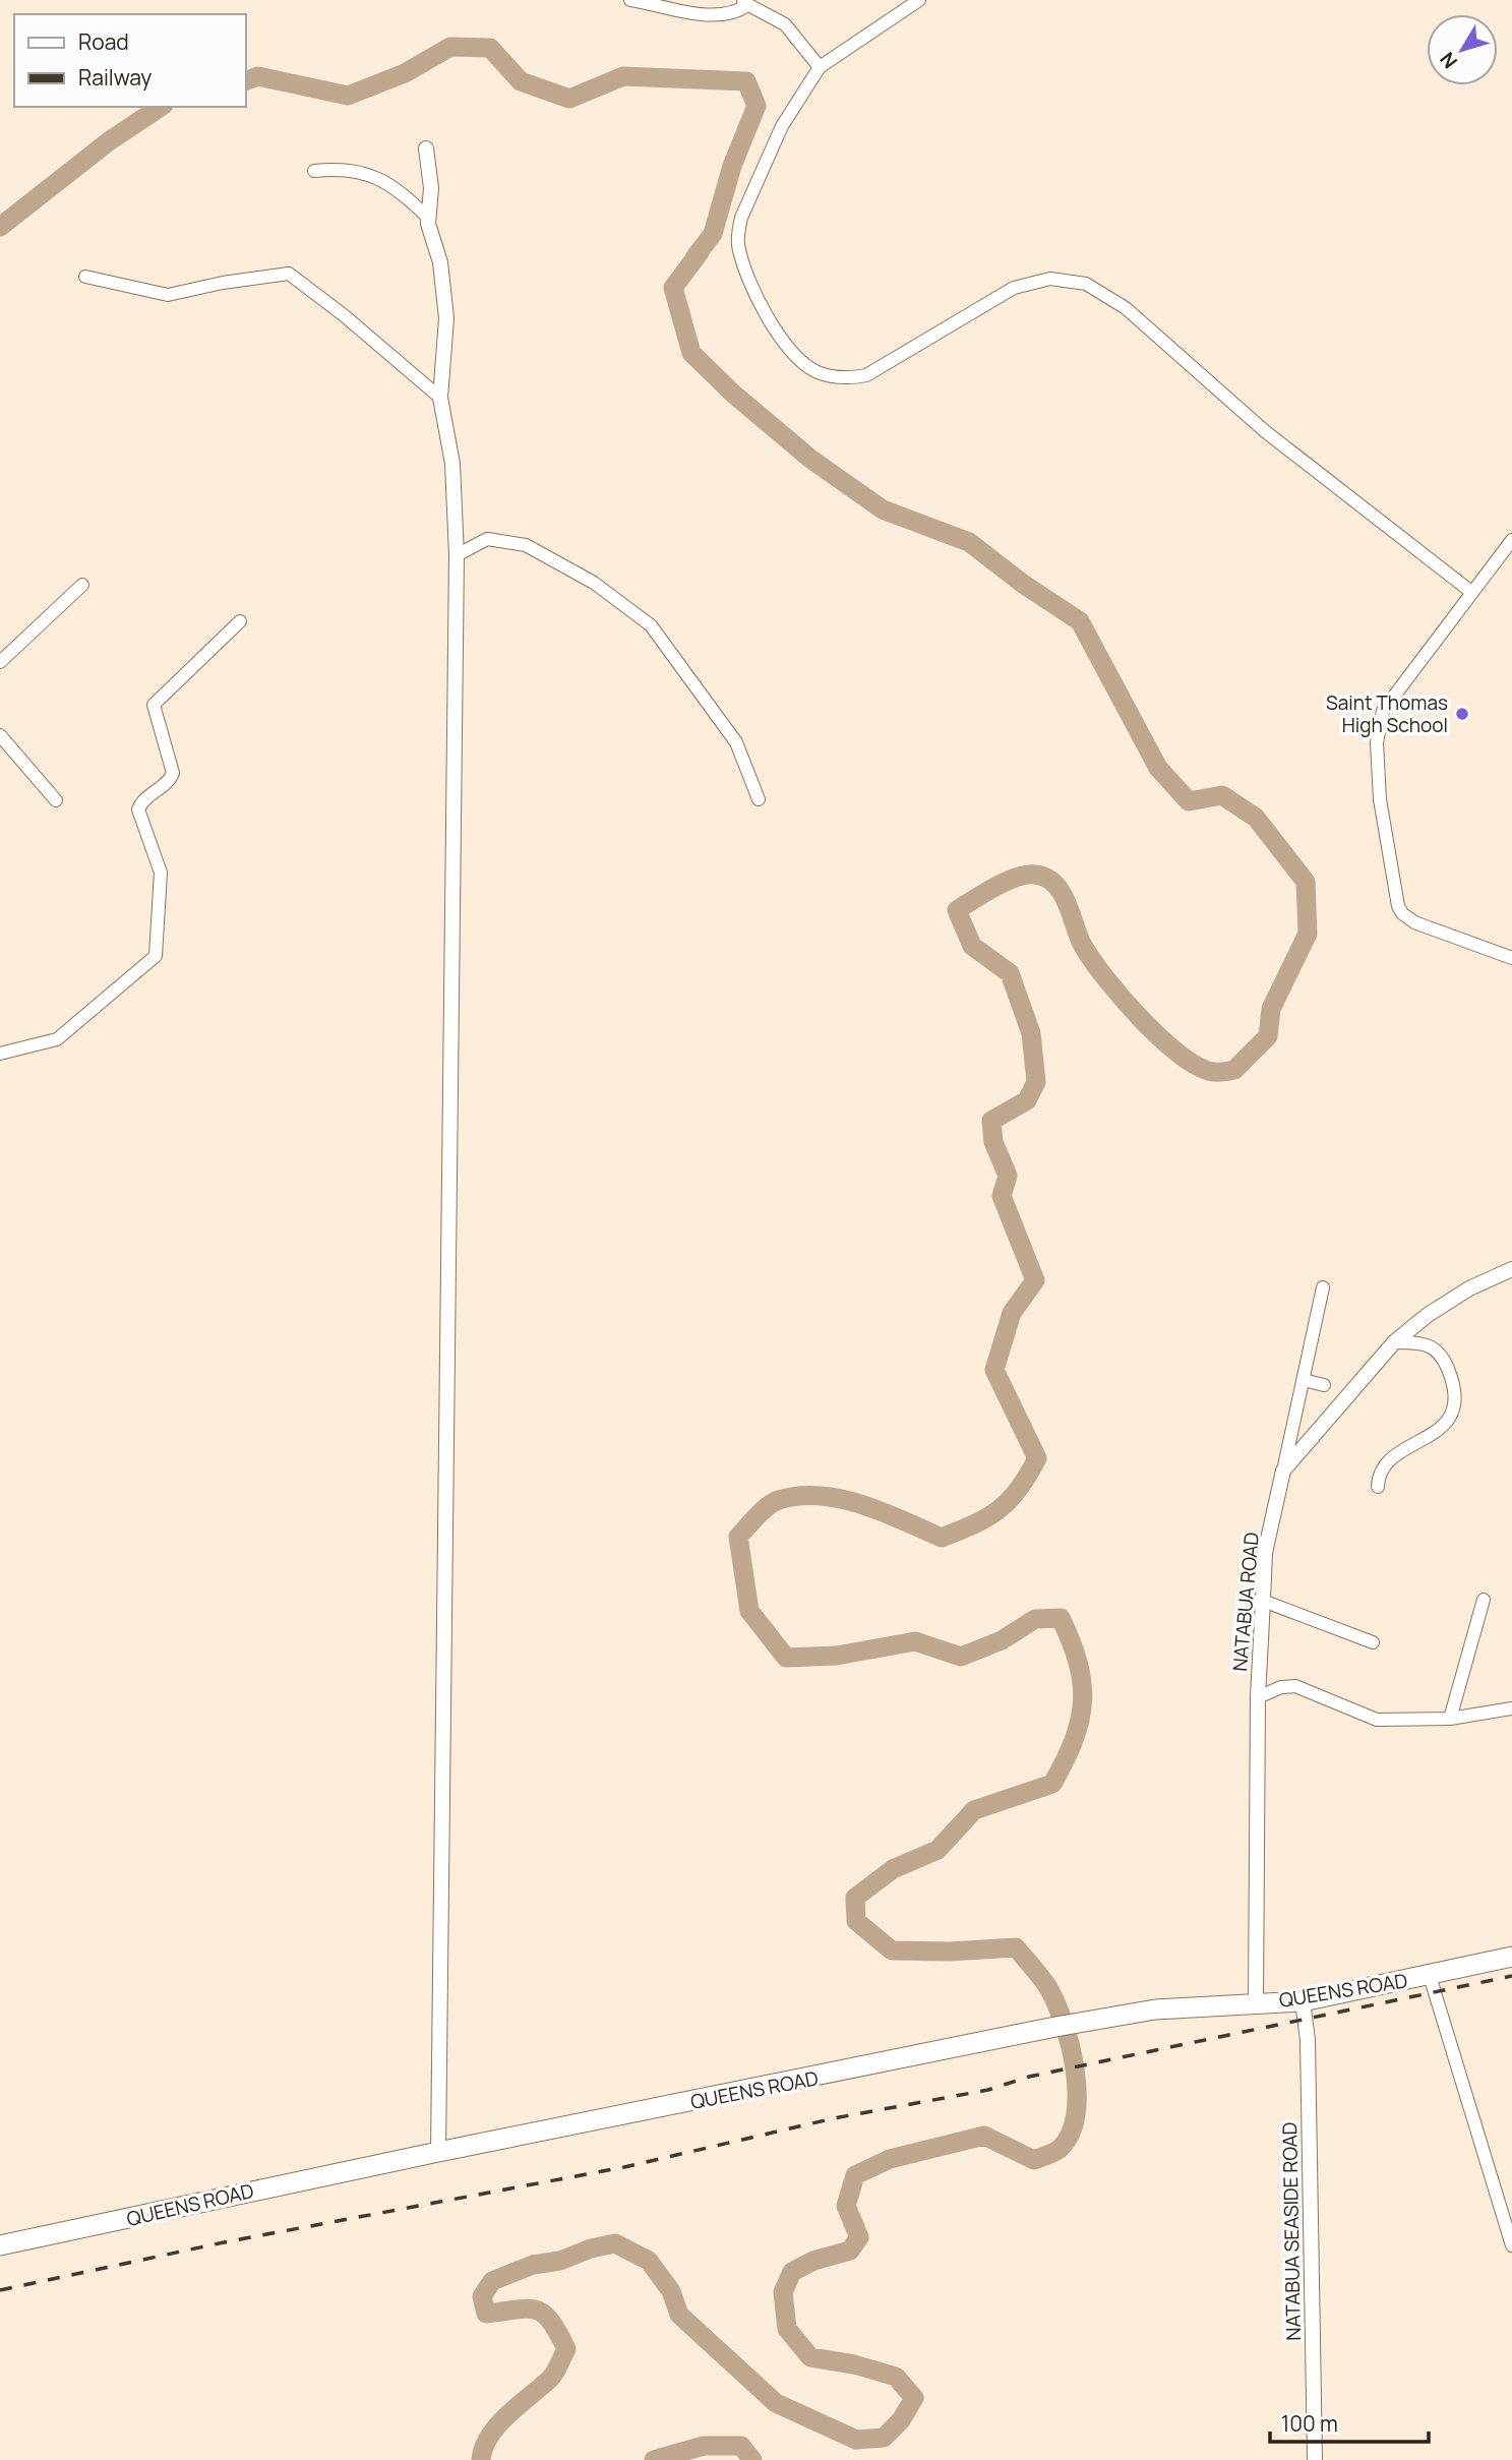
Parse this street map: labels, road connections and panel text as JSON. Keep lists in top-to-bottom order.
{
  "streets": {
    "highway": ["QUEENS ROAD"],
    "street": ["NATABUA ROAD", "NATABUA SEASIDE ROAD"]
  },
  "crossings": [
    ["NATABUA ROAD", "QUEENS ROAD"],
    ["QUEENS ROAD", "NATABUA SEASIDE ROAD"]
  ],
  "places": ["Saint Thomas High School"],
  "legend": ["Road", "Railway"],
  "scale_bar": "100 m",
  "north": "bottom left"
}
